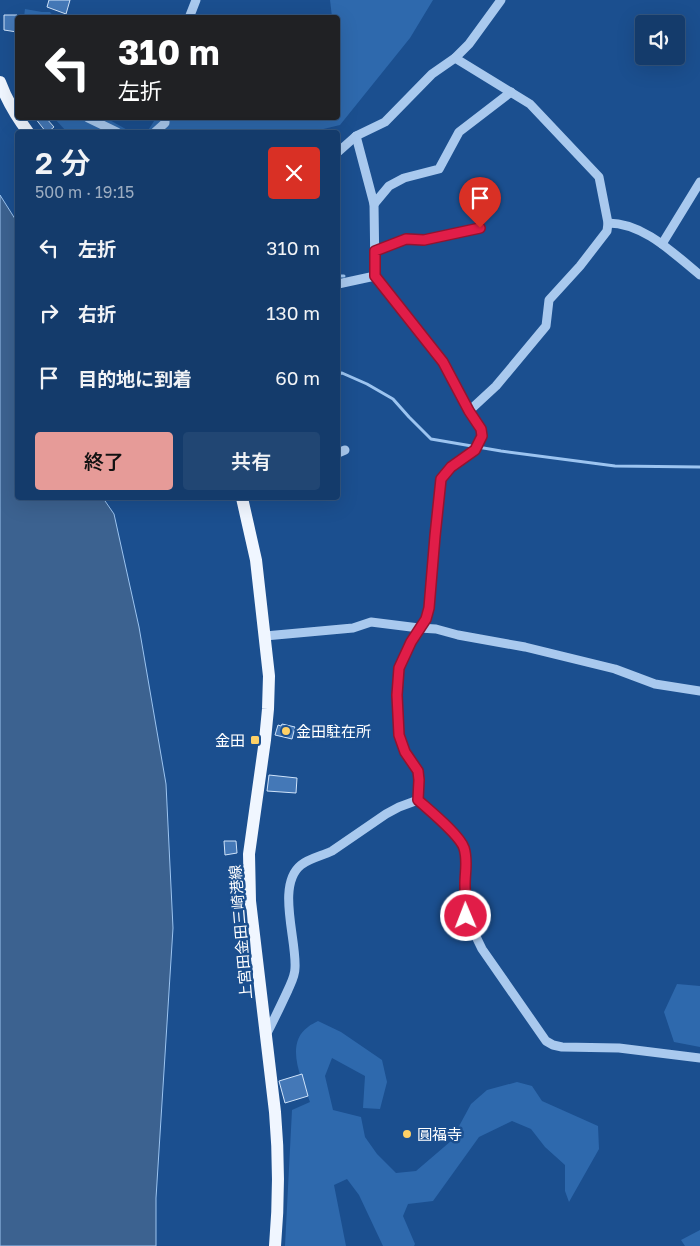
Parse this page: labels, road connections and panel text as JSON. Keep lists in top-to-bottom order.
{
  "streets": {
    "main road": ["上宮田金田三崎港線"]
  },
  "places": {
    "other": ["金田駐在所", "圓福寺"],
    "transit": ["金田"]
  },
  "page": {
    "turn": ["310 m", "左折"],
    "heading": ["2 分", "500 m · 19:15"],
    "list": [
      {
        "name": "左折",
        "value": "310 m"
      },
      {
        "name": "右折",
        "value": "130 m"
      },
      {
        "name": "目的地に到着",
        "value": "60 m"
      }
    ],
    "buttons": ["終了", "共有"]
  }
}
